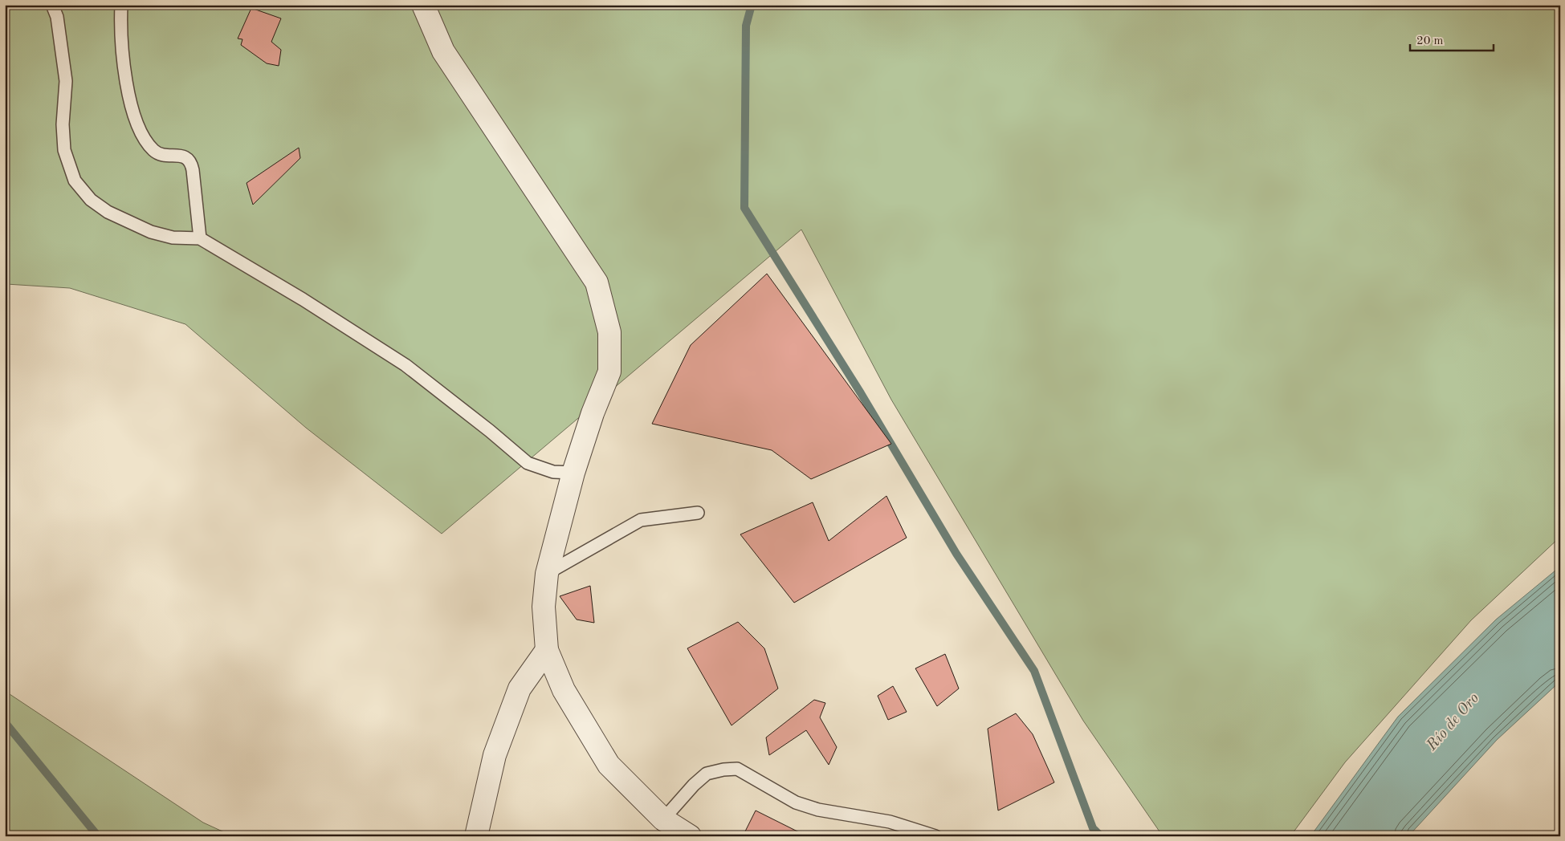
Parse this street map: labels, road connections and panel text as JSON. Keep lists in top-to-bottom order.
{
  "water": ["Río de Oro"],
  "scale_bar": "20 m"
}
